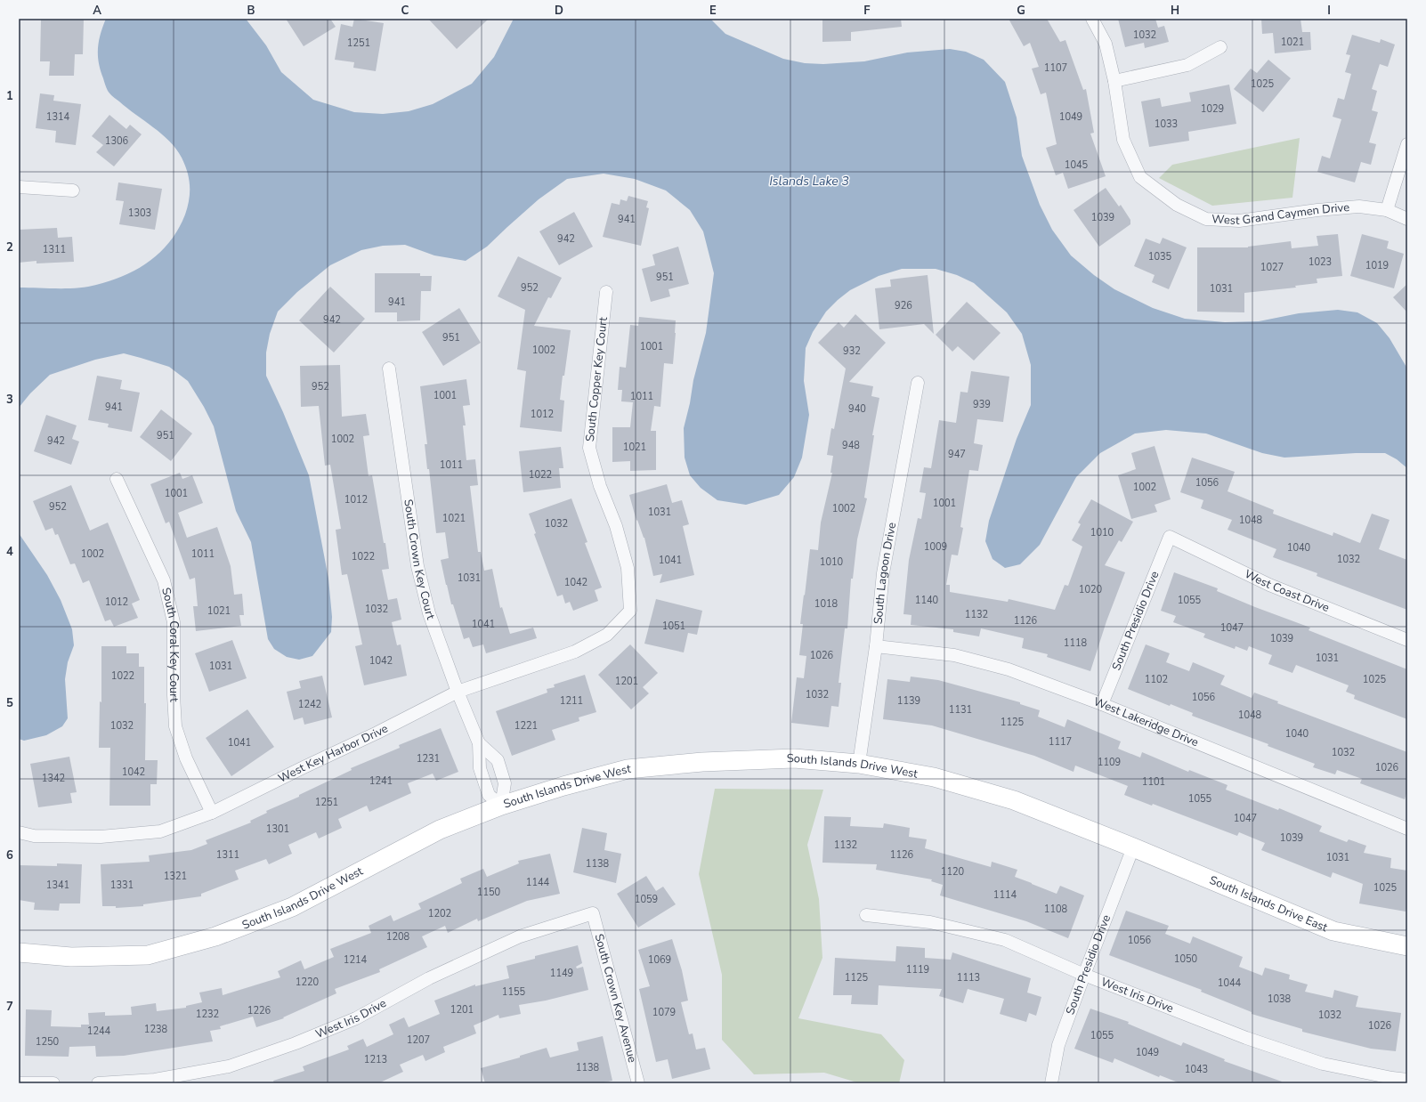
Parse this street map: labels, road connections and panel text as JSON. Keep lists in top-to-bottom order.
{
  "streets": {
    "street": [
      "West Grand Caymen Drive",
      "South Copper Key Court",
      "South Crown Key Court",
      "South Lagoon Drive",
      "West Coast Drive",
      "South Presidio Drive",
      "South Coral Key Court",
      "West Lakeridge Drive",
      "West Key Harbor Drive",
      "South Islands Drive West",
      "South Islands Drive East",
      "West Iris Drive",
      "South Crown Key Avenue"
    ]
  },
  "crossings": [
    ["South Copper Key Court", "West Key Harbor Drive"],
    ["South Crown Key Court", "West Key Harbor Drive"],
    ["South Crown Key Court", "South Islands Drive West"],
    ["South Lagoon Drive", "West Lakeridge Drive"],
    ["South Lagoon Drive", "South Islands Drive West"],
    ["West Coast Drive", "South Presidio Drive"],
    ["South Presidio Drive", "West Lakeridge Drive"],
    ["South Presidio Drive", "South Islands Drive West"],
    ["South Presidio Drive", "South Islands Drive East"],
    ["South Presidio Drive", "West Iris Drive"],
    ["South Coral Key Court", "West Key Harbor Drive"],
    ["South Islands Drive West", "South Islands Drive East"],
    ["West Iris Drive", "South Crown Key Avenue"]
  ],
  "water": ["Islands Lake 3"],
  "house_numbers": [
    "1032",
    "1021",
    "1251",
    "1107",
    "1025",
    "1029",
    "1314",
    "1049",
    "1033",
    "1306",
    "1045",
    "1303",
    "1039",
    "941",
    "942",
    "1311",
    "1035",
    "1023",
    "1019",
    "1027",
    "951",
    "952",
    "1031",
    "941",
    "926",
    "942",
    "951",
    "1001",
    "1002",
    "932",
    "952",
    "1001",
    "1011",
    "939",
    "941",
    "940",
    "1012",
    "951",
    "1002",
    "942",
    "948",
    "1021",
    "947",
    "1011",
    "1022",
    "1056",
    "1002",
    "1001",
    "1012",
    "1001",
    "952",
    "1002",
    "1031",
    "1021",
    "1048",
    "1032",
    "1010",
    "1009",
    "1040",
    "1002",
    "1011",
    "1022",
    "1032",
    "1041",
    "1010",
    "1031",
    "1042",
    "1020",
    "1140",
    "1055",
    "1012",
    "1018",
    "1032",
    "1021",
    "1132",
    "1126",
    "1041",
    "1051",
    "1047",
    "1039",
    "1118",
    "1026",
    "1031",
    "1042",
    "1031",
    "1022",
    "1102",
    "1025",
    "1201",
    "1032",
    "1056",
    "1211",
    "1139",
    "1242",
    "1131",
    "1048",
    "1125",
    "1032",
    "1221",
    "1040",
    "1117",
    "1041",
    "1032",
    "1231",
    "1109",
    "1026",
    "1042",
    "1342",
    "1241",
    "1101",
    "1055",
    "1251",
    "1047",
    "1301",
    "1039",
    "1132",
    "1311",
    "1126",
    "1031",
    "1138",
    "1120",
    "1321",
    "1144",
    "1341",
    "1331",
    "1025",
    "1150",
    "1114",
    "1059",
    "1108",
    "1202",
    "1208",
    "1056",
    "1050",
    "1214",
    "1069",
    "1119",
    "1149",
    "1125",
    "1113",
    "1220",
    "1044",
    "1155",
    "1038",
    "1201",
    "1226",
    "1079",
    "1232",
    "1032",
    "1026",
    "1238",
    "1244",
    "1055",
    "1207",
    "1250",
    "1049",
    "1213",
    "1138",
    "1043"
  ],
  "grid": {
    "columns": [
      "A",
      "B",
      "C",
      "D",
      "E",
      "F",
      "G",
      "H",
      "I"
    ],
    "rows": [
      "1",
      "2",
      "3",
      "4",
      "5",
      "6",
      "7"
    ]
  }
}
